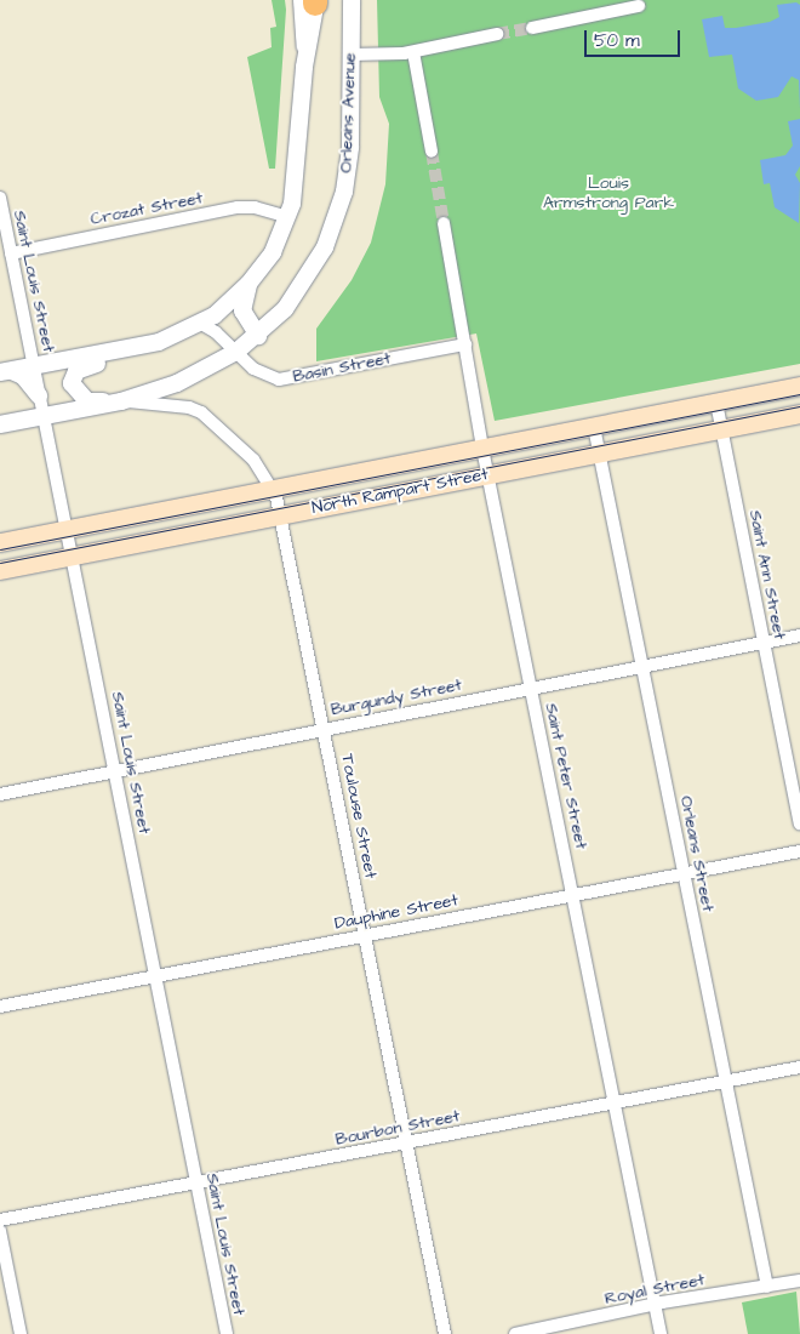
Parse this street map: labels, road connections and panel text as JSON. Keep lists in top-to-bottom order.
{
  "streets": {
    "main road": ["North Rampart Street"],
    "street": [
      "Orleans Avenue",
      "Crozat Street",
      "Saint Louis Street",
      "Basin Street",
      "Saint Ann Street",
      "Burgundy Street",
      "Saint Peter Street",
      "Toulouse Street",
      "Orleans Street",
      "Dauphine Street",
      "Bourbon Street",
      "Royal Street"
    ]
  },
  "crossings": [
    ["Orleans Avenue", "Basin Street"],
    ["Orleans Avenue", "Toulouse Street"],
    ["Crozat Street", "Saint Louis Street"],
    ["Saint Louis Street", "North Rampart Street"],
    ["Saint Louis Street", "Burgundy Street"],
    ["Saint Louis Street", "Dauphine Street"],
    ["Saint Louis Street", "Bourbon Street"],
    ["Basin Street", "Saint Peter Street"],
    ["North Rampart Street", "Saint Ann Street"],
    ["North Rampart Street", "Saint Peter Street"],
    ["North Rampart Street", "Toulouse Street"],
    ["North Rampart Street", "Orleans Street"],
    ["Saint Ann Street", "Burgundy Street"],
    ["Burgundy Street", "Saint Peter Street"],
    ["Burgundy Street", "Toulouse Street"],
    ["Burgundy Street", "Orleans Street"],
    ["Saint Peter Street", "Dauphine Street"],
    ["Saint Peter Street", "Bourbon Street"],
    ["Saint Peter Street", "Royal Street"],
    ["Toulouse Street", "Dauphine Street"],
    ["Toulouse Street", "Bourbon Street"],
    ["Orleans Street", "Dauphine Street"],
    ["Orleans Street", "Bourbon Street"],
    ["Orleans Street", "Royal Street"]
  ],
  "parks": ["Louis Armstrong Park"],
  "scale_bar": "50 m"
}
